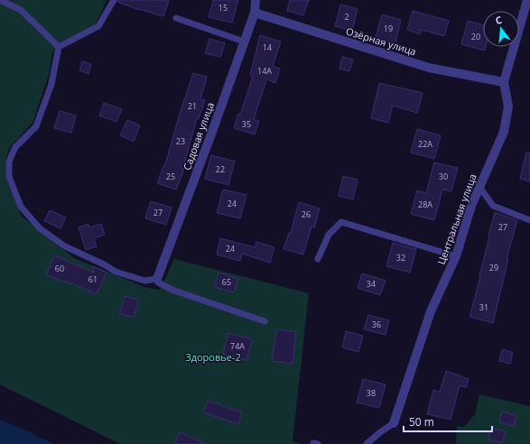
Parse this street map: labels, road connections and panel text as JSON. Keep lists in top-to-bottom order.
{
  "streets": {
    "street": ["Озёрная улица", "Садовая улица", "Центральная улица"]
  },
  "crossings": [
    ["Озёрная улица", "Садовая улица"],
    ["Озёрная улица", "Центральная улица"]
  ],
  "parks": ["Здоровье-2"],
  "house_numbers": [
    "15",
    "2",
    "19",
    "20",
    "14",
    "14А",
    "21",
    "35",
    "23",
    "22А",
    "22",
    "25",
    "30",
    "24",
    "28А",
    "27",
    "26",
    "27",
    "24",
    "32",
    "29",
    "60",
    "61",
    "65",
    "34",
    "31",
    "36",
    "74А",
    "38"
  ],
  "scale_bar": "50 m",
  "north": "top"
}
